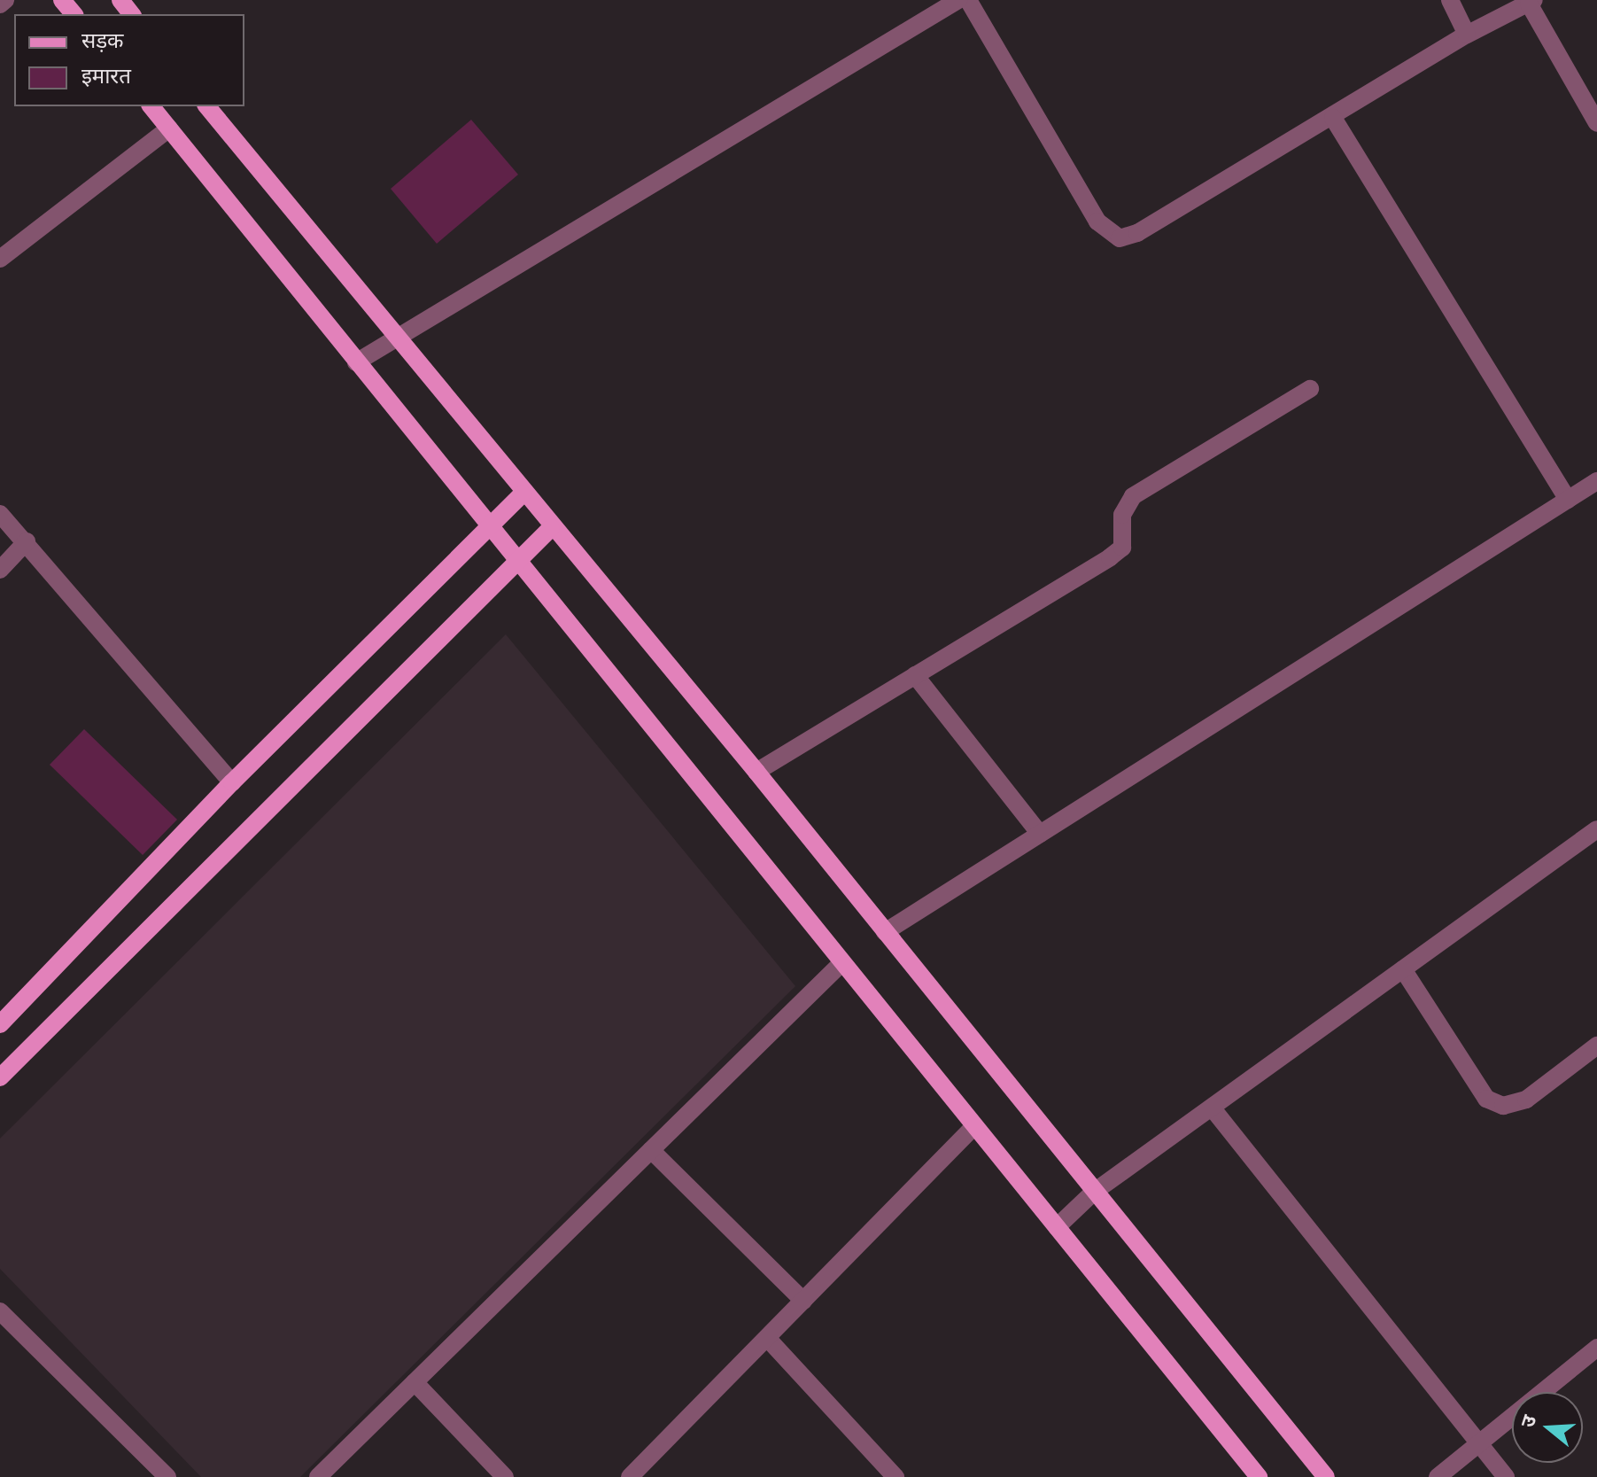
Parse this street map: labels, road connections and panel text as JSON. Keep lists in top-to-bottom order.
{
  "legend": ["सड़क", "इमारत"],
  "north": "left"
}
